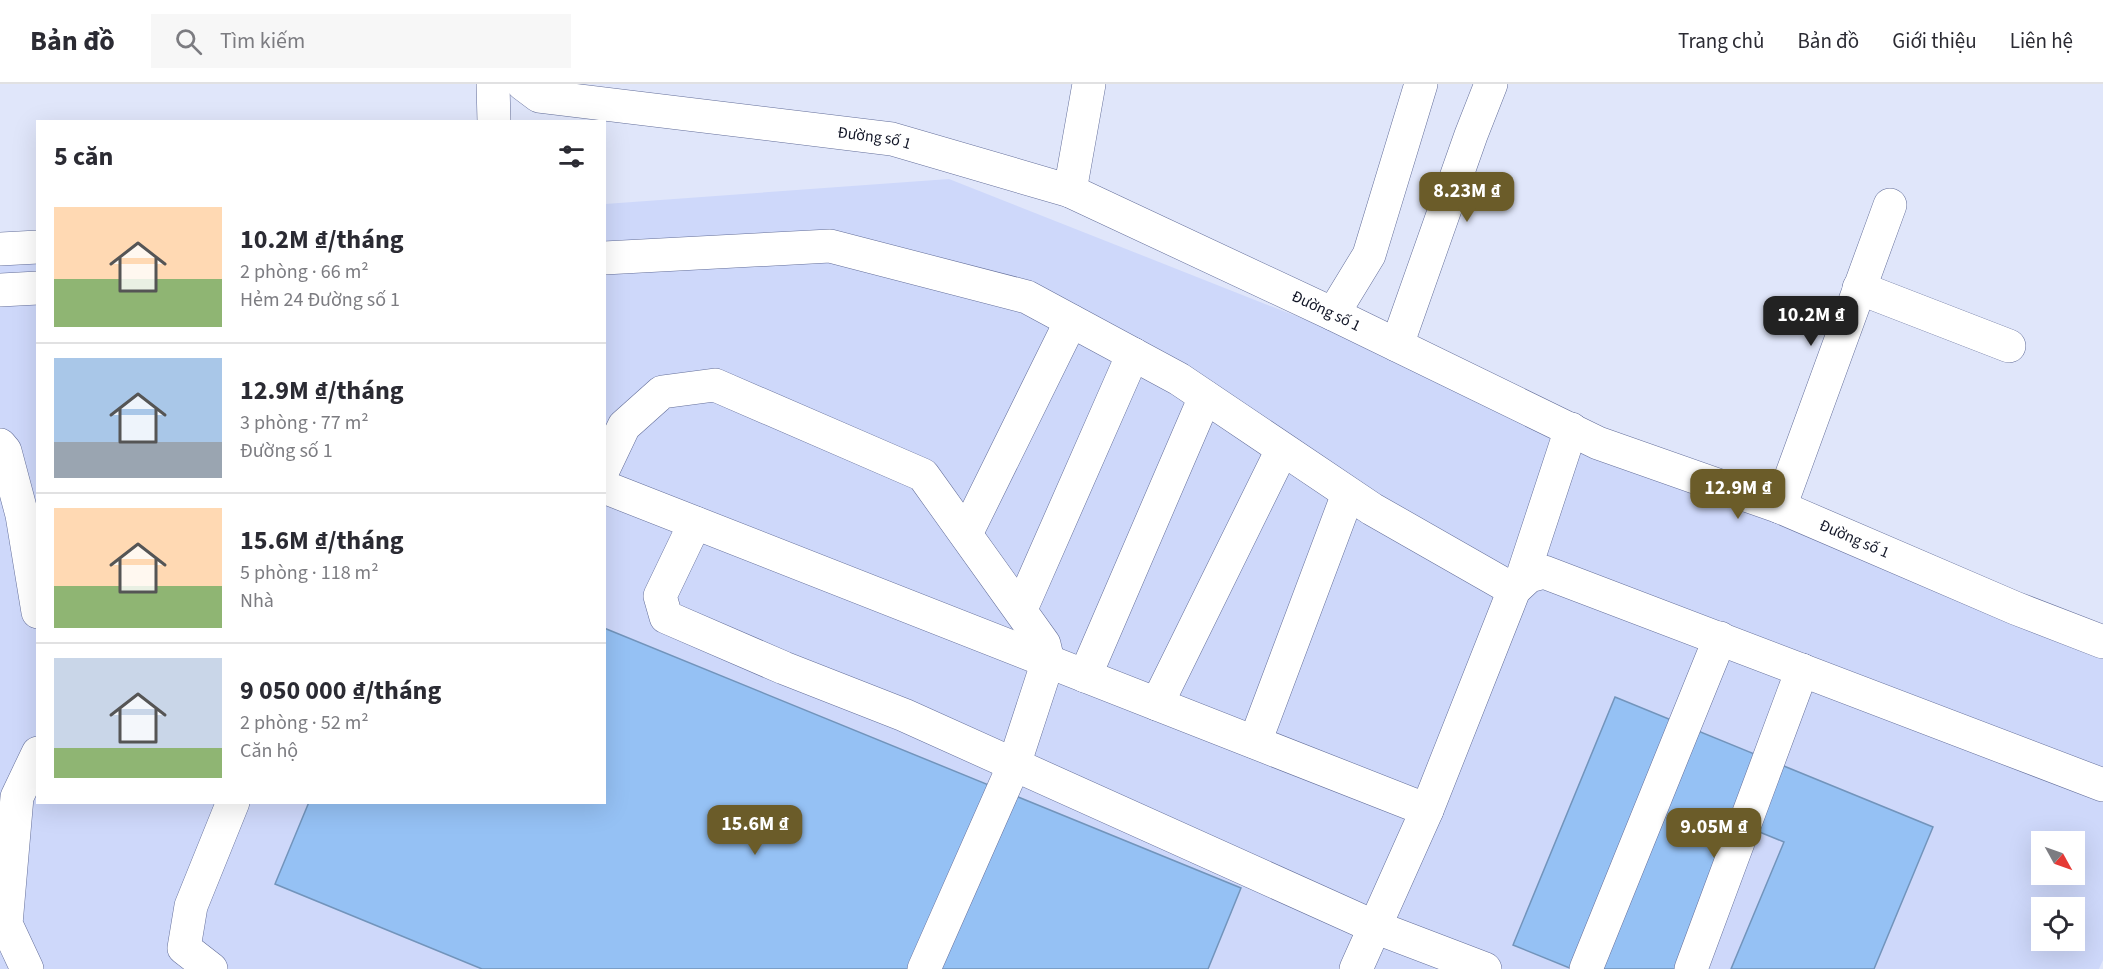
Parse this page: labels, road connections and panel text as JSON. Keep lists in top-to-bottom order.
{
  "streets": {
    "street": ["Đường số 1"]
  },
  "north": "bottom right",
  "page": {
    "header": "Bản đồ",
    "search": "Tìm kiếm",
    "nav": [
      "Trang chủ",
      "Bản đồ",
      "Giới thiệu",
      "Liên hệ"
    ],
    "heading": "5 căn",
    "price": [
      "8.23M ₫",
      "10.2M ₫",
      "12.9M ₫",
      "15.6M ₫",
      "9.05M ₫"
    ],
    "list": [
      {
        "name": "10.2M ₫/tháng",
        "note": "2 phòng · 66 m² · Hẻm 24 Đường số 1"
      },
      {
        "name": "12.9M ₫/tháng",
        "note": "3 phòng · 77 m² · Đường số 1"
      },
      {
        "name": "15.6M ₫/tháng",
        "note": "5 phòng · 118 m² · Nhà"
      },
      {
        "name": "9 050 000 ₫/tháng",
        "note": "2 phòng · 52 m² · Căn hộ"
      }
    ]
  }
}
